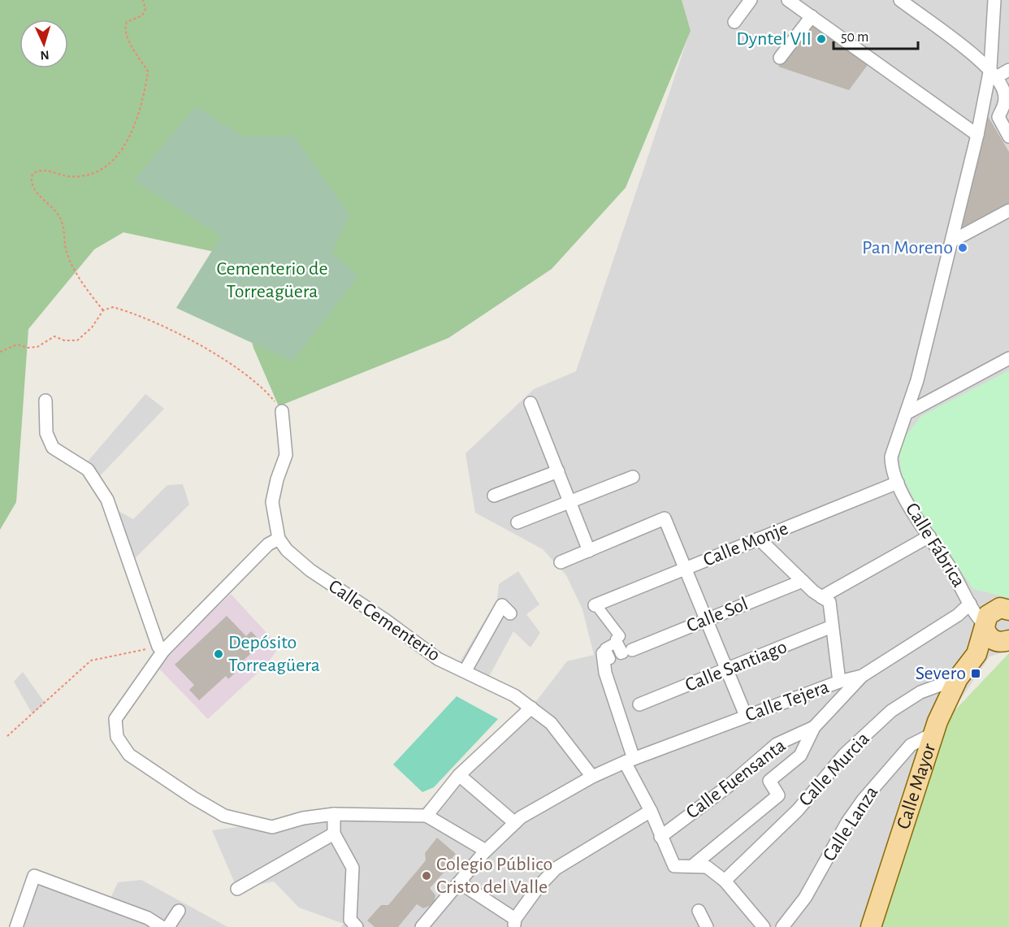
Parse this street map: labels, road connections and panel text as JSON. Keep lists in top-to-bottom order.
{
  "streets": {
    "main road": ["Calle Mayor"],
    "street": [
      "Calle Monje",
      "Calle Fábrica",
      "Calle Sol",
      "Calle Cementerio",
      "Calle Santiago",
      "Calle Tejera",
      "Calle Murcia",
      "Calle Fuensanta",
      "Calle Lanza"
    ]
  },
  "crossings": [
    ["Calle Monje", "Calle Fábrica"],
    ["Calle Fábrica", "Calle Tejera"],
    ["Calle Fábrica", "Calle Mayor"],
    ["Calle Cementerio", "Calle Tejera"],
    ["Calle Murcia", "Calle Mayor"],
    ["Calle Mayor", "Calle Lanza"]
  ],
  "parks": ["Cementerio de Torreagüera"],
  "places": {
    "other": [
      "Dyntel VII",
      "Pan Moreno",
      "Depósito Torreagüera",
      "Colegio Público Cristo del Valle"
    ],
    "transit": ["Severo"]
  },
  "scale_bar": "50 m",
  "north": "bottom"
}
